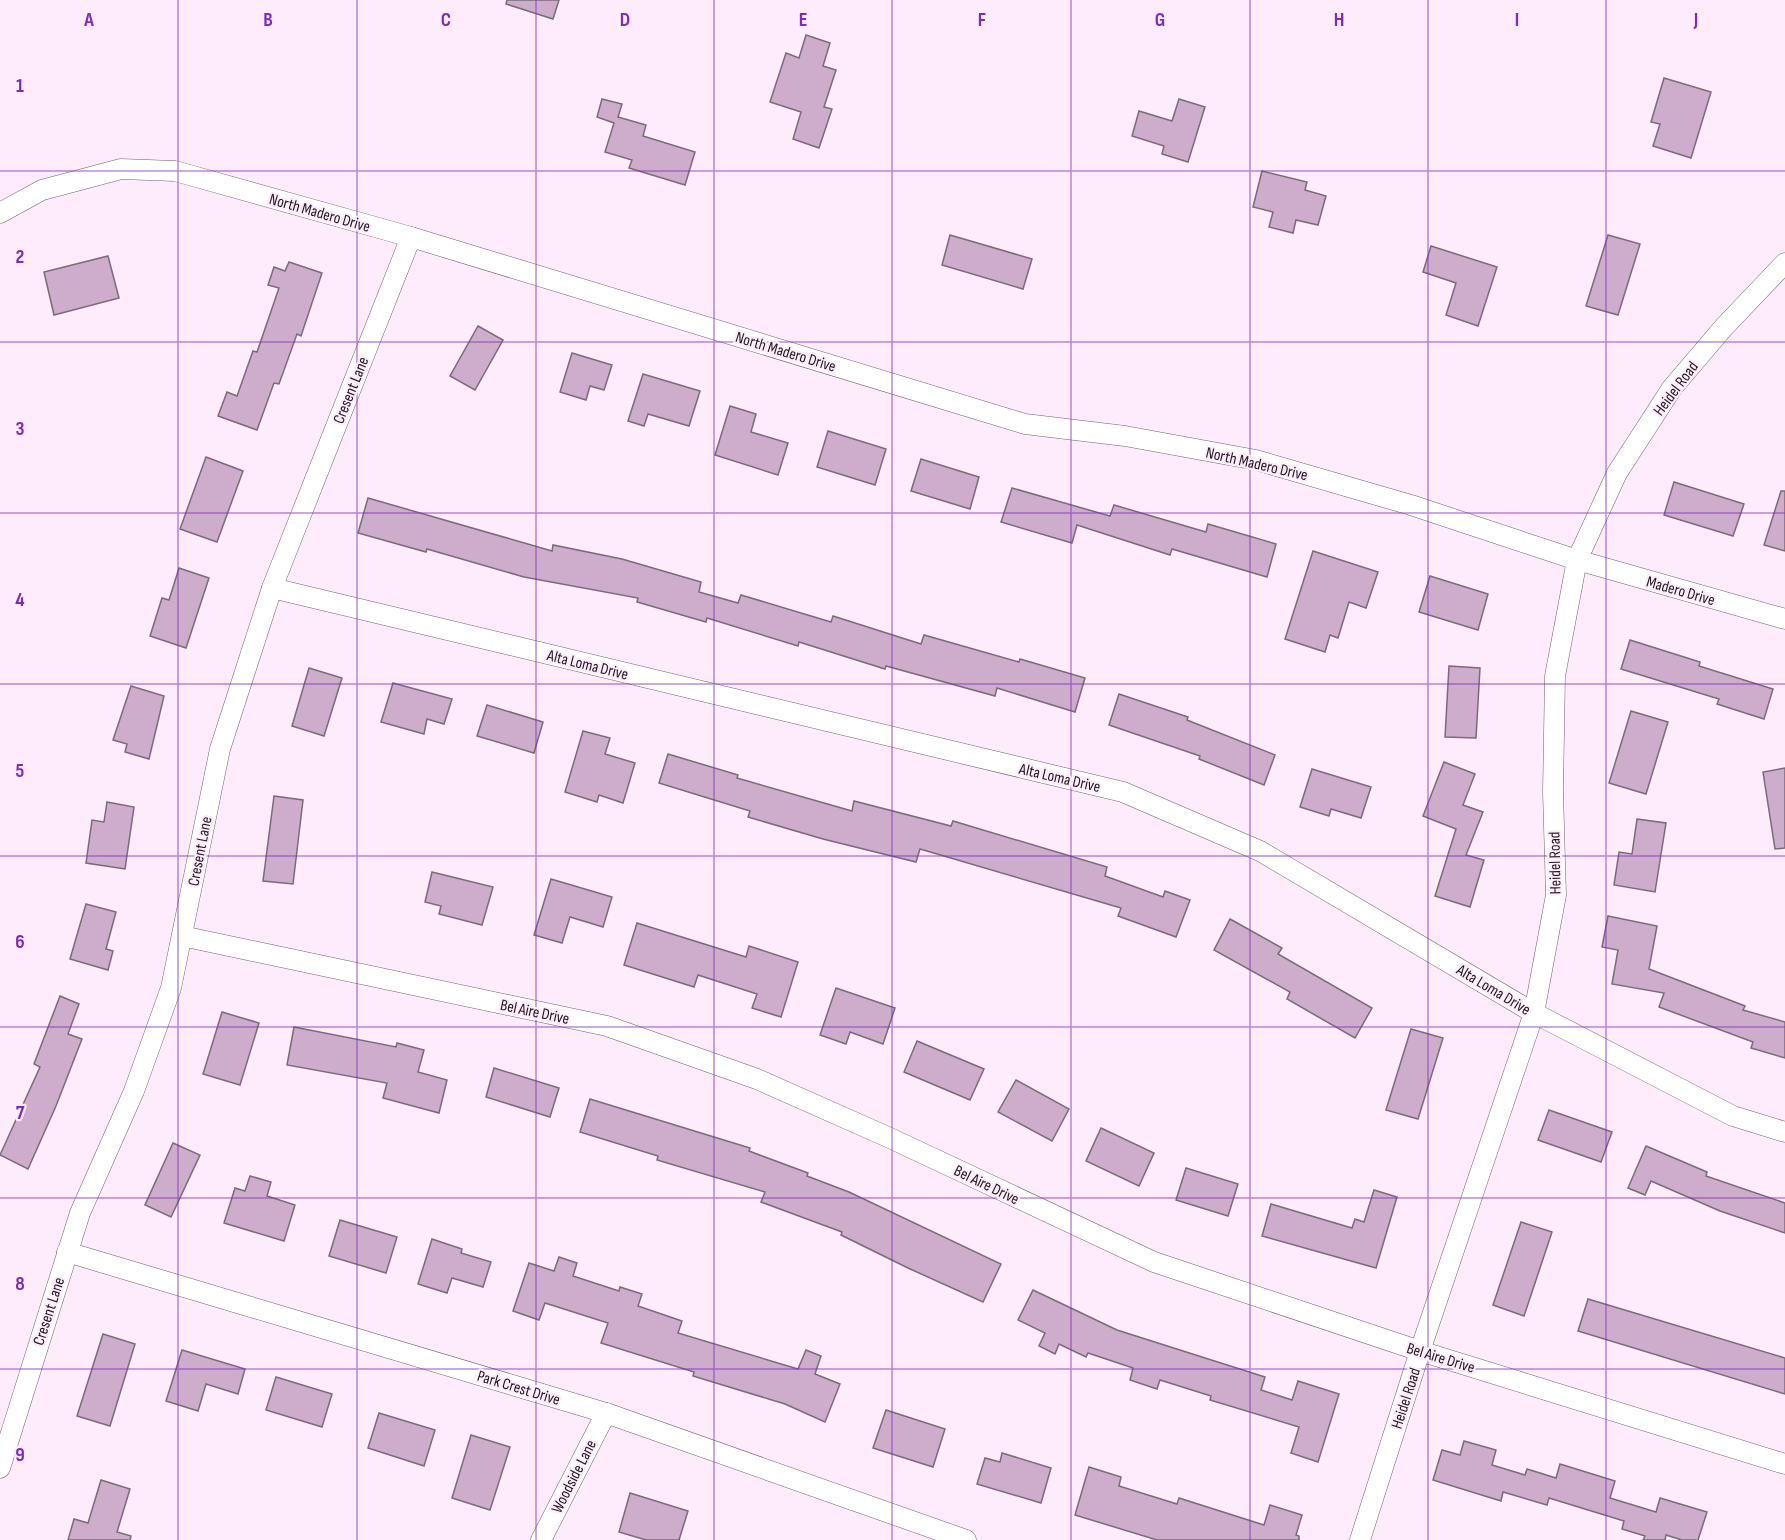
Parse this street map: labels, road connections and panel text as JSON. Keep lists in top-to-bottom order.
{
  "streets": {
    "street": [
      "North Madero Drive",
      "Heidel Road",
      "Cresent Lane",
      "Madero Drive",
      "Alta Loma Drive",
      "Bel Aire Drive",
      "Park Crest Drive",
      "Woodside Lane"
    ]
  },
  "crossings": [
    ["North Madero Drive", "Heidel Road"],
    ["North Madero Drive", "Cresent Lane"],
    ["North Madero Drive", "Madero Drive"],
    ["Heidel Road", "Madero Drive"],
    ["Heidel Road", "Alta Loma Drive"],
    ["Heidel Road", "Bel Aire Drive"],
    ["Cresent Lane", "Alta Loma Drive"],
    ["Cresent Lane", "Bel Aire Drive"],
    ["Cresent Lane", "Park Crest Drive"],
    ["Park Crest Drive", "Woodside Lane"]
  ],
  "grid": {
    "columns": [
      "A",
      "B",
      "C",
      "D",
      "E",
      "F",
      "G",
      "H",
      "I",
      "J"
    ],
    "rows": [
      "1",
      "2",
      "3",
      "4",
      "5",
      "6",
      "7",
      "8",
      "9"
    ]
  }
}
